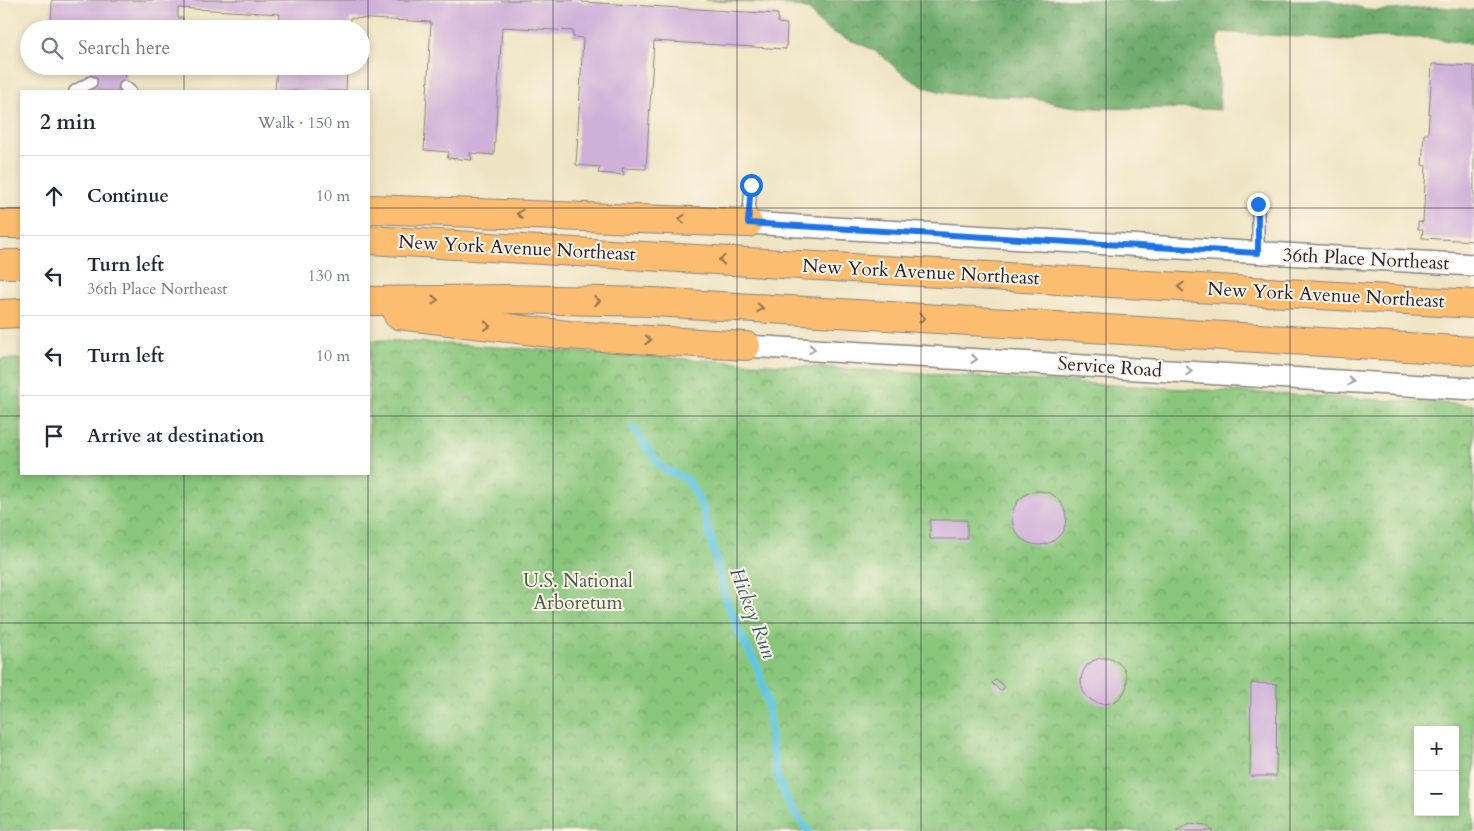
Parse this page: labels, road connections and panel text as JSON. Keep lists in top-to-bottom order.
{
  "streets": {
    "highway": ["New York Avenue Northeast"],
    "street": ["36th Place Northeast", "Service Road"]
  },
  "one_way": ["Service Road"],
  "water": ["Hickey Run"],
  "parks": ["U.S. National Arboretum"],
  "page": {
    "search": "Search here",
    "heading": ["2 min", "Walk · 150 m"],
    "list": [
      ["Continue", "10 m"],
      ["Turn left", "36th Place Northeast", "130 m"],
      ["Turn left", "10 m"],
      "Arrive at destination"
    ],
    "map_buttons": ["+", "−"]
  }
}
